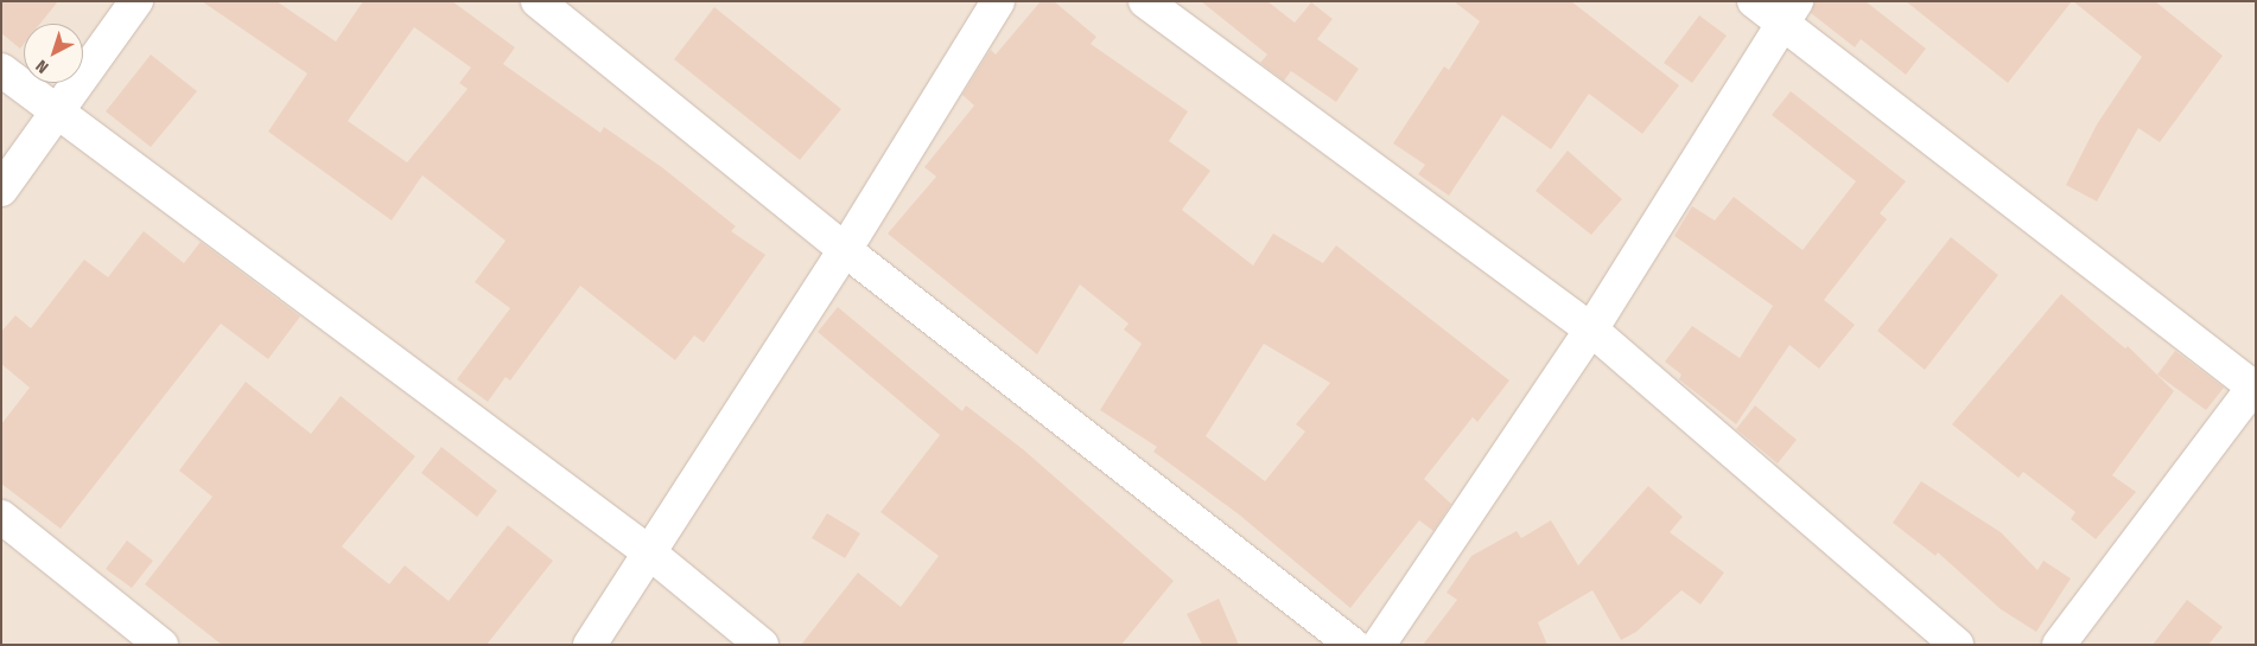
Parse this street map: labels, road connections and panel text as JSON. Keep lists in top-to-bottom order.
{
  "north": "bottom left"
}
